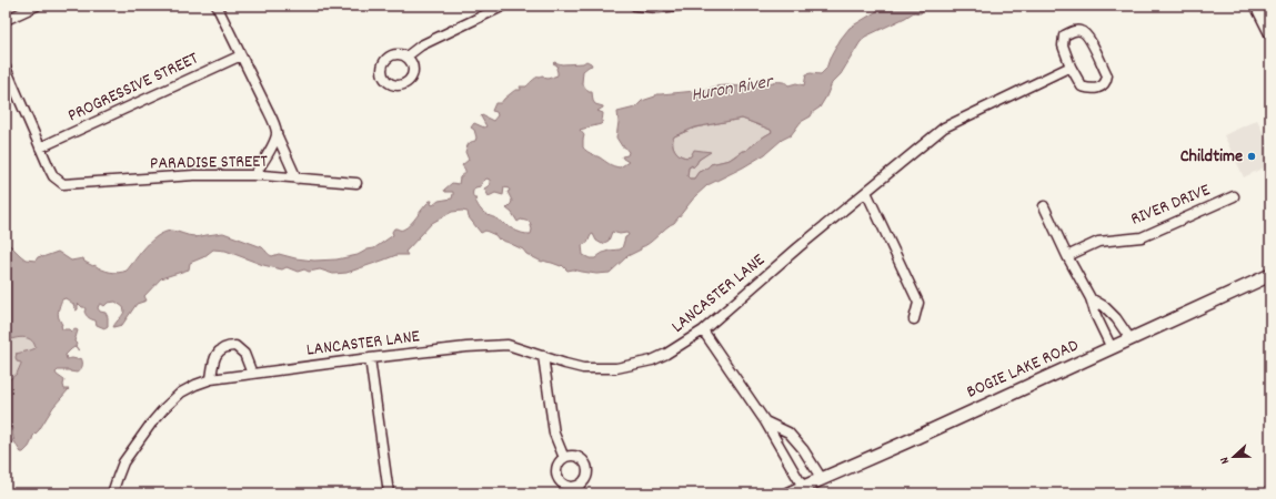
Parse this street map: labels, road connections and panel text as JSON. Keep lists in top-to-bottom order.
{
  "streets": {
    "main road": ["BOGIE LAKE ROAD"],
    "street": [
      "PROGRESSIVE STREET",
      "PARADISE STREET",
      "RIVER DRIVE",
      "LANCASTER LANE"
    ]
  },
  "crossings": [
    ["PROGRESSIVE STREET", "PARADISE STREET"]
  ],
  "water": ["Huron River"],
  "places": ["Childtime"],
  "north": "left"
}
